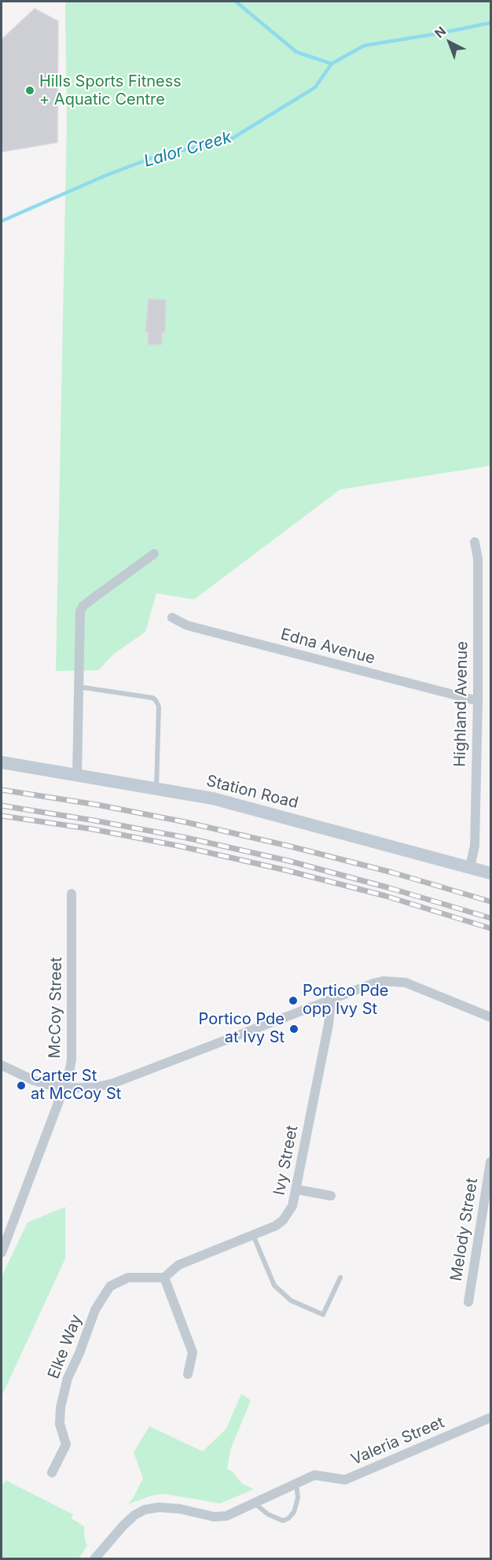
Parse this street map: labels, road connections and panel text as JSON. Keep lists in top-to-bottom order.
{
  "streets": {
    "main road": ["Station Road"],
    "street": [
      "Edna Avenue",
      "Highland Avenue",
      "McCoy Street",
      "Ivy Street",
      "Melody Street",
      "Elke Way",
      "Valeria Street"
    ]
  },
  "crossings": [
    ["Edna Avenue", "Highland Avenue"],
    ["Highland Avenue", "Station Road"],
    ["Ivy Street", "Elke Way"]
  ],
  "water": ["Lalor Creek"],
  "places": [
    "Hills Sports Fitness + Aquatic Centre",
    "Portico Pde opp Ivy St",
    "Portico Pde at Ivy St",
    "Carter St at McCoy St"
  ],
  "north": "top left"
}
